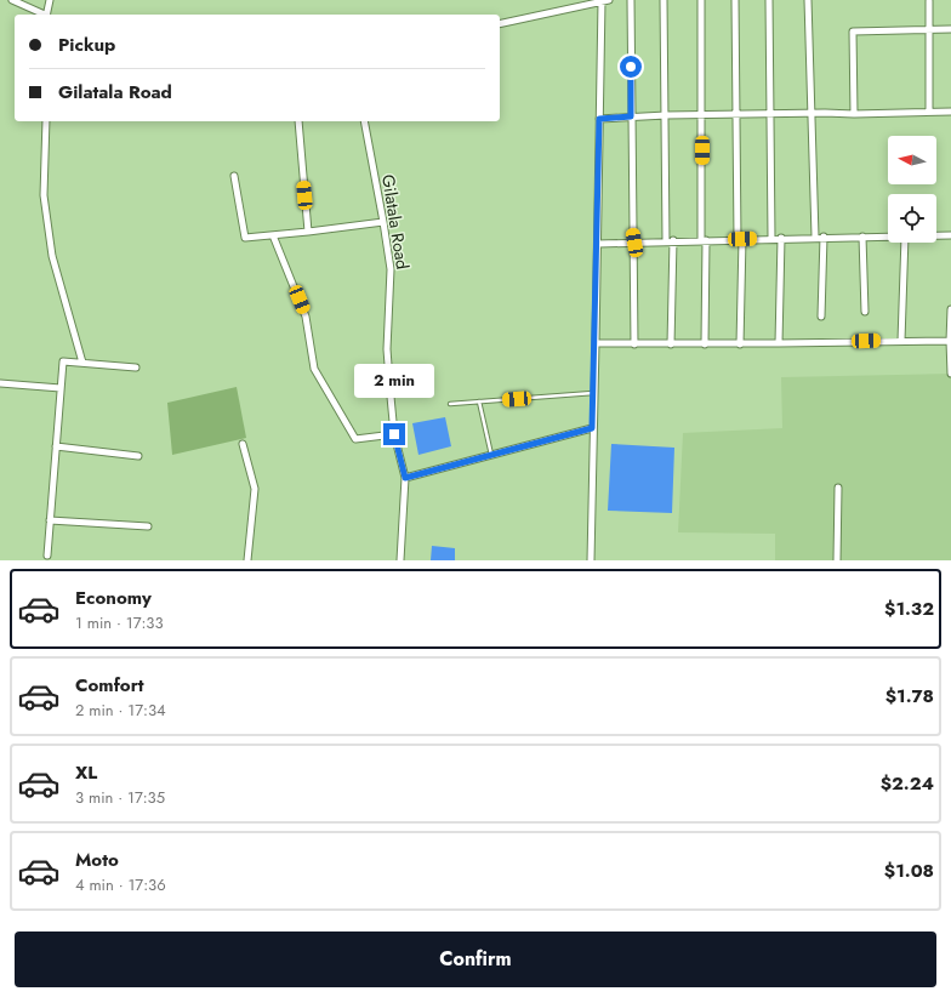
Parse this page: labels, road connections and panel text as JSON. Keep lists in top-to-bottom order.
{
  "streets": {
    "street": ["Gilatala Road"]
  },
  "north": "left",
  "page": {
    "banner": ["Pickup", "Gilatala Road"],
    "bubble": "2 min",
    "list": [
      {
        "name": "Economy",
        "note": "1 min · 17:33",
        "value": "$1.32"
      },
      {
        "name": "Comfort",
        "note": "2 min · 17:34",
        "value": "$1.78"
      },
      {
        "name": "XL",
        "note": "3 min · 17:35",
        "value": "$2.24"
      },
      {
        "name": "Moto",
        "note": "4 min · 17:36",
        "value": "$1.08"
      }
    ],
    "buttons": "Confirm"
  }
}
